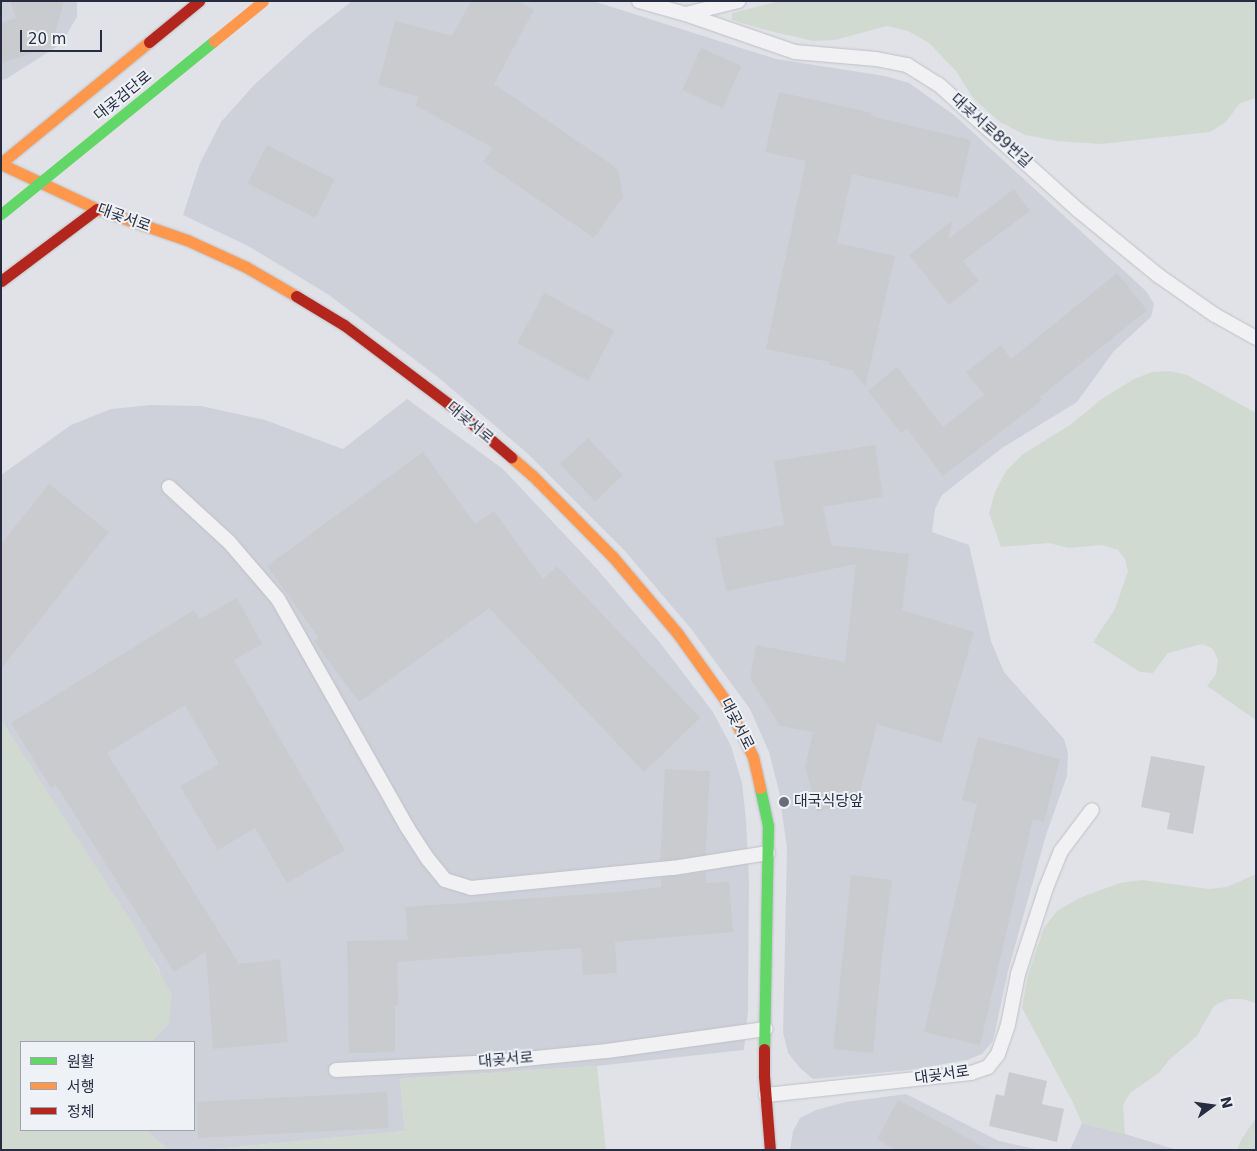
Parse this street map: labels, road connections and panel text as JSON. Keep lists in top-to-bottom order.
{
  "streets": {
    "street": ["대곶검단로", "대곶서로"],
    "lane": ["대곶서로89번길"]
  },
  "crossings": [
    ["대곶검단로", "대곶서로"]
  ],
  "places": ["대국식당앞"],
  "legend": ["원활", "서행", "정체"],
  "scale_bar": "20 m",
  "north": "right"
}
